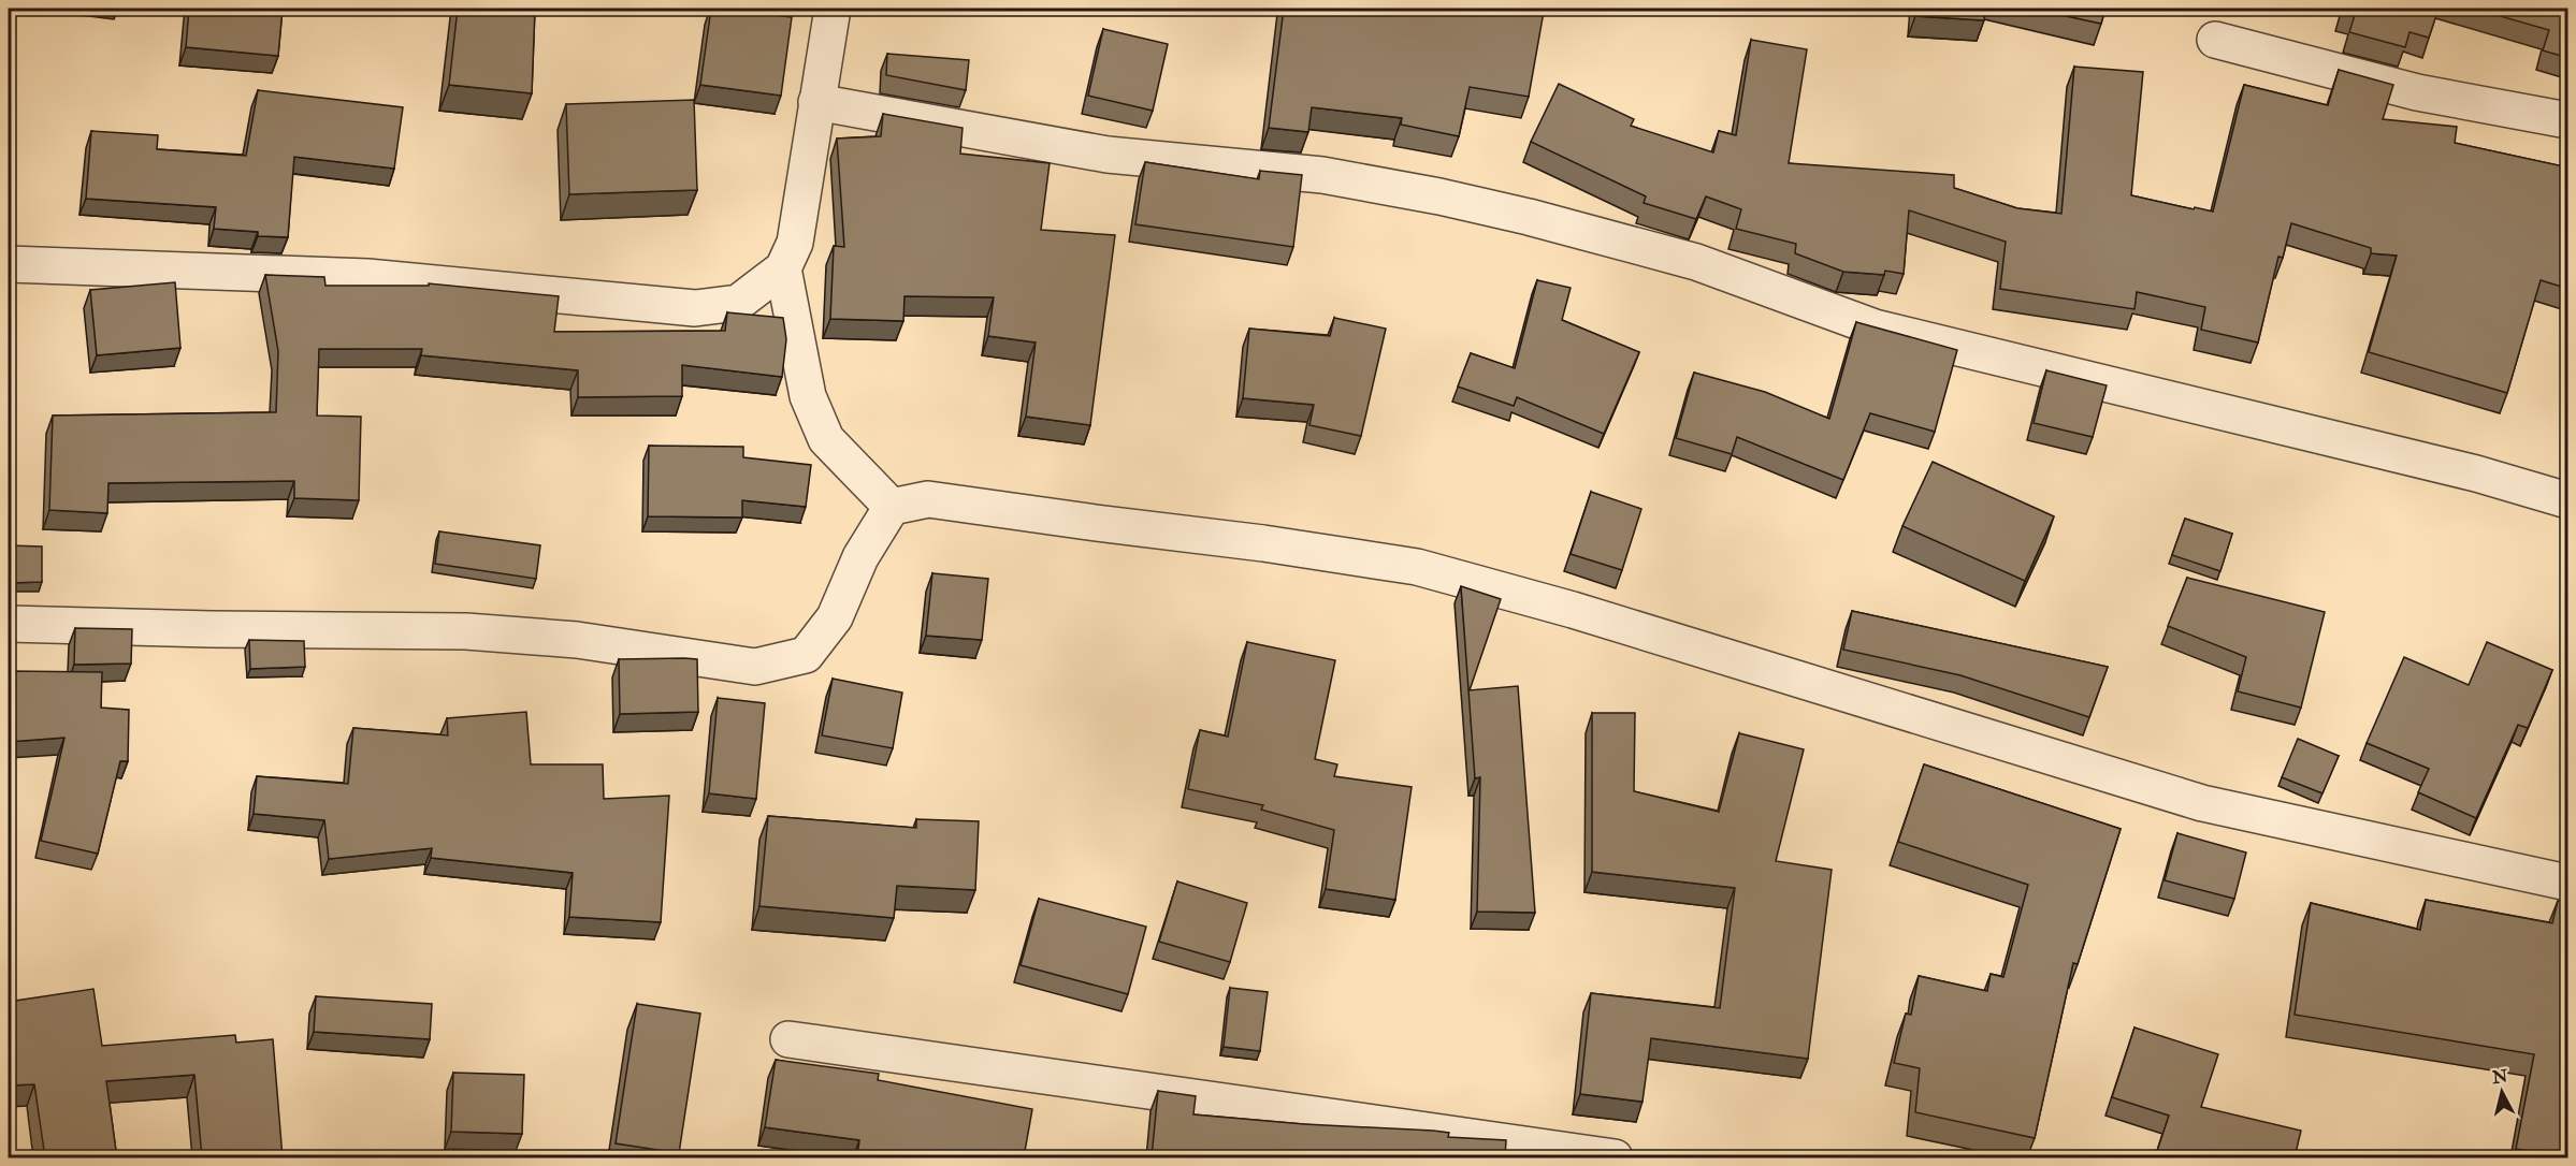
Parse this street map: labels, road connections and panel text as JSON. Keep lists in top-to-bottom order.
{
  "north": "top"
}
